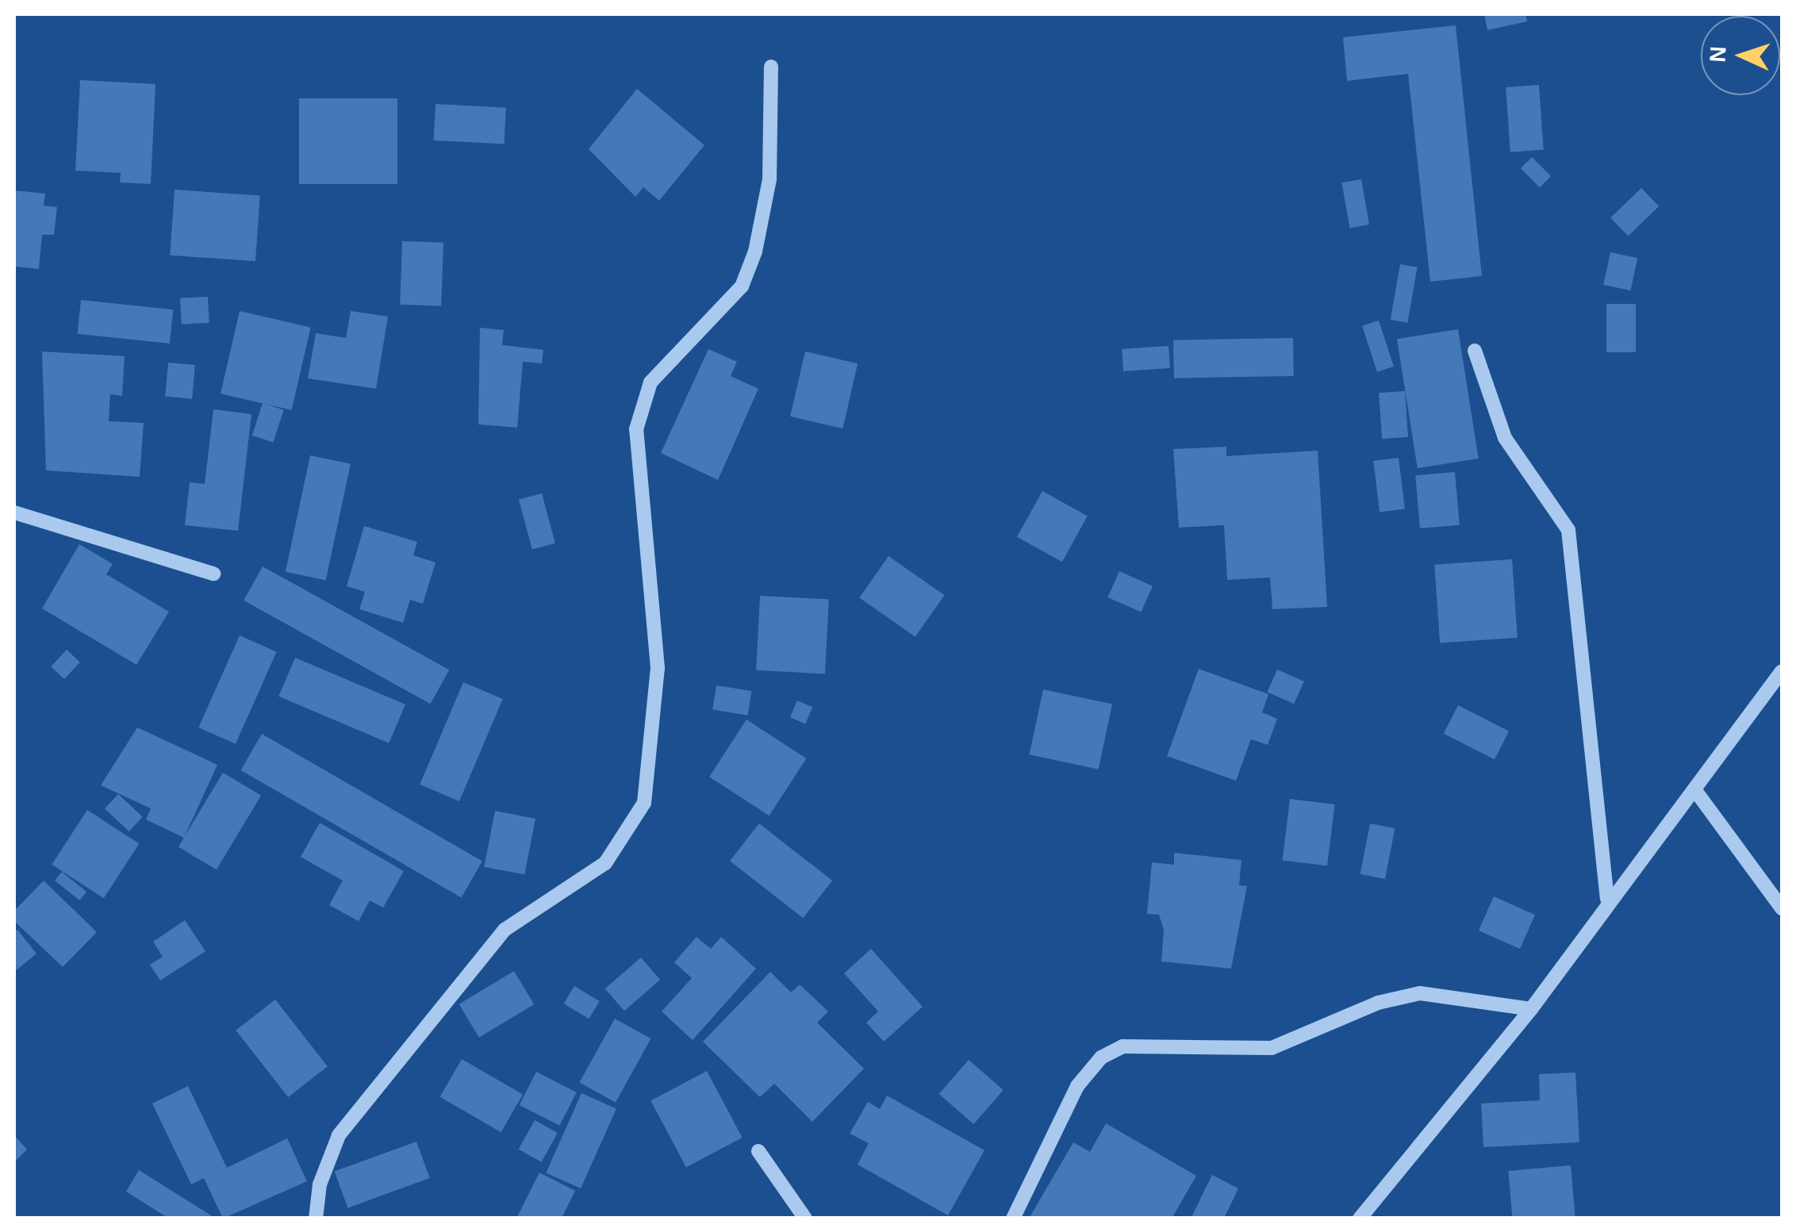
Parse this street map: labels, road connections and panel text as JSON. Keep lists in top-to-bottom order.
{
  "north": "left"
}
